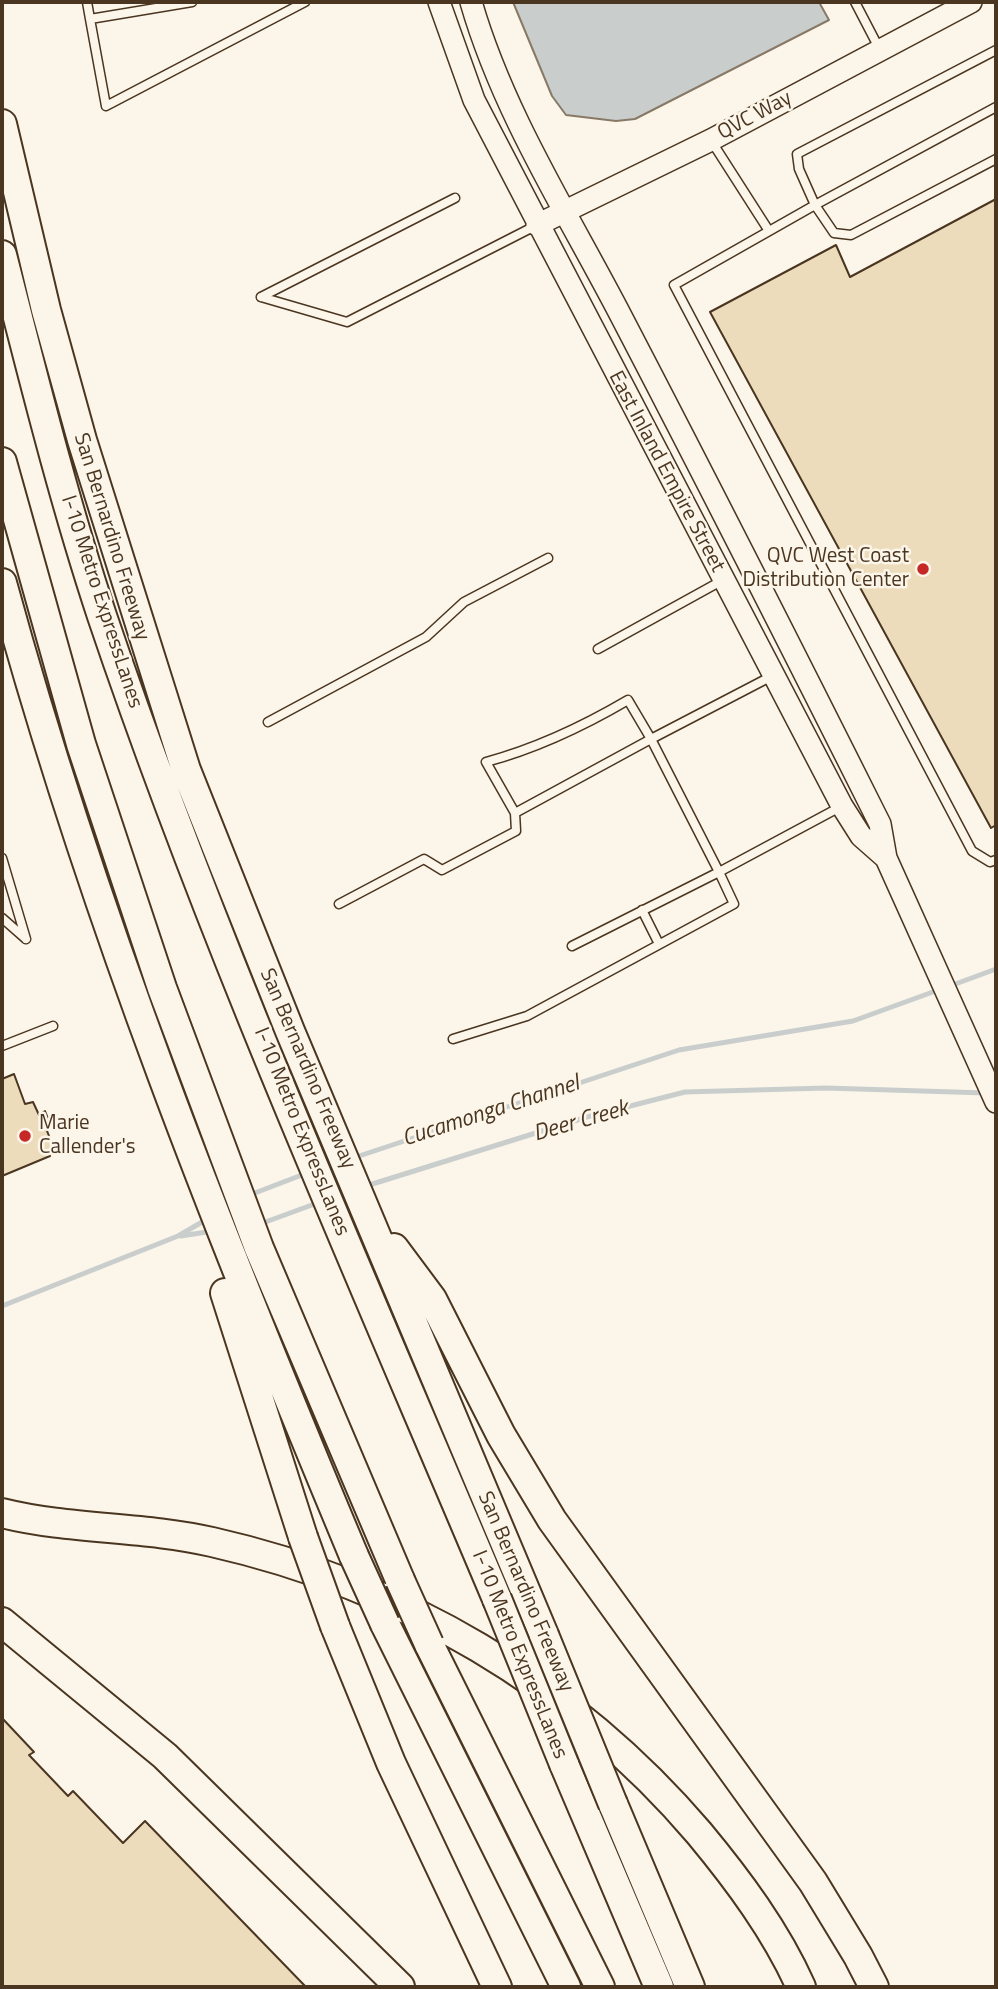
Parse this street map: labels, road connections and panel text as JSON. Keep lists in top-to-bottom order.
{
  "streets": {
    "highway": ["San Bernardino Freeway", "I-10 Metro ExpressLanes"],
    "main road": ["QVC Way", "East Inland Empire Street"]
  },
  "crossings": [
    ["QVC Way", "East Inland Empire Street"]
  ],
  "water": ["Cucamonga Channel", "Deer Creek"],
  "places": ["QVC West Coast Distribution Center", "Marie Callender's"]
}
